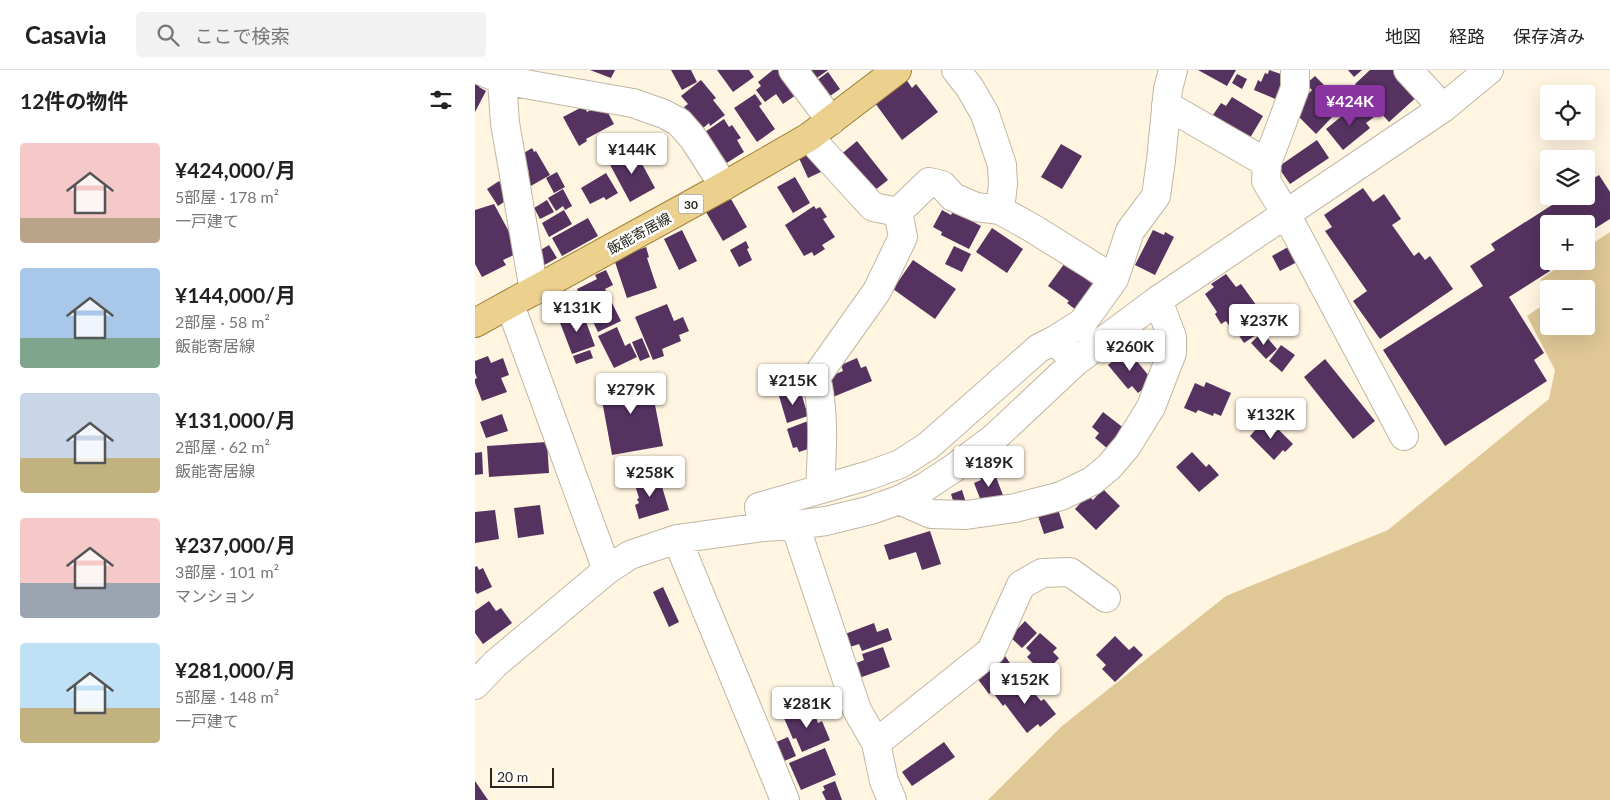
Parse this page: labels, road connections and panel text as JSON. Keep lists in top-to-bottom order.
{
  "streets": {
    "main road": ["30", "飯能寄居線"]
  },
  "scale_bar": "20 m",
  "page": {
    "header": "Casavia",
    "search": "ここで検索",
    "nav": ["地図", "経路", "保存済み"],
    "heading": "12件の物件",
    "map_buttons": ["+", "−"],
    "price": [
      "¥424K",
      "¥144K",
      "¥131K",
      "¥237K",
      "¥260K",
      "¥215K",
      "¥279K",
      "¥132K",
      "¥189K",
      "¥258K",
      "¥152K",
      "¥281K"
    ],
    "list": [
      {
        "name": "¥424,000/月",
        "note": "5部屋 · 178 m² · 一戸建て"
      },
      {
        "name": "¥144,000/月",
        "note": "2部屋 · 58 m² · 飯能寄居線"
      },
      {
        "name": "¥131,000/月",
        "note": "2部屋 · 62 m² · 飯能寄居線"
      },
      {
        "name": "¥237,000/月",
        "note": "3部屋 · 101 m² · マンション"
      },
      {
        "name": "¥281,000/月",
        "note": "5部屋 · 148 m² · 一戸建て"
      }
    ],
    "scale": "20 m"
  }
}
